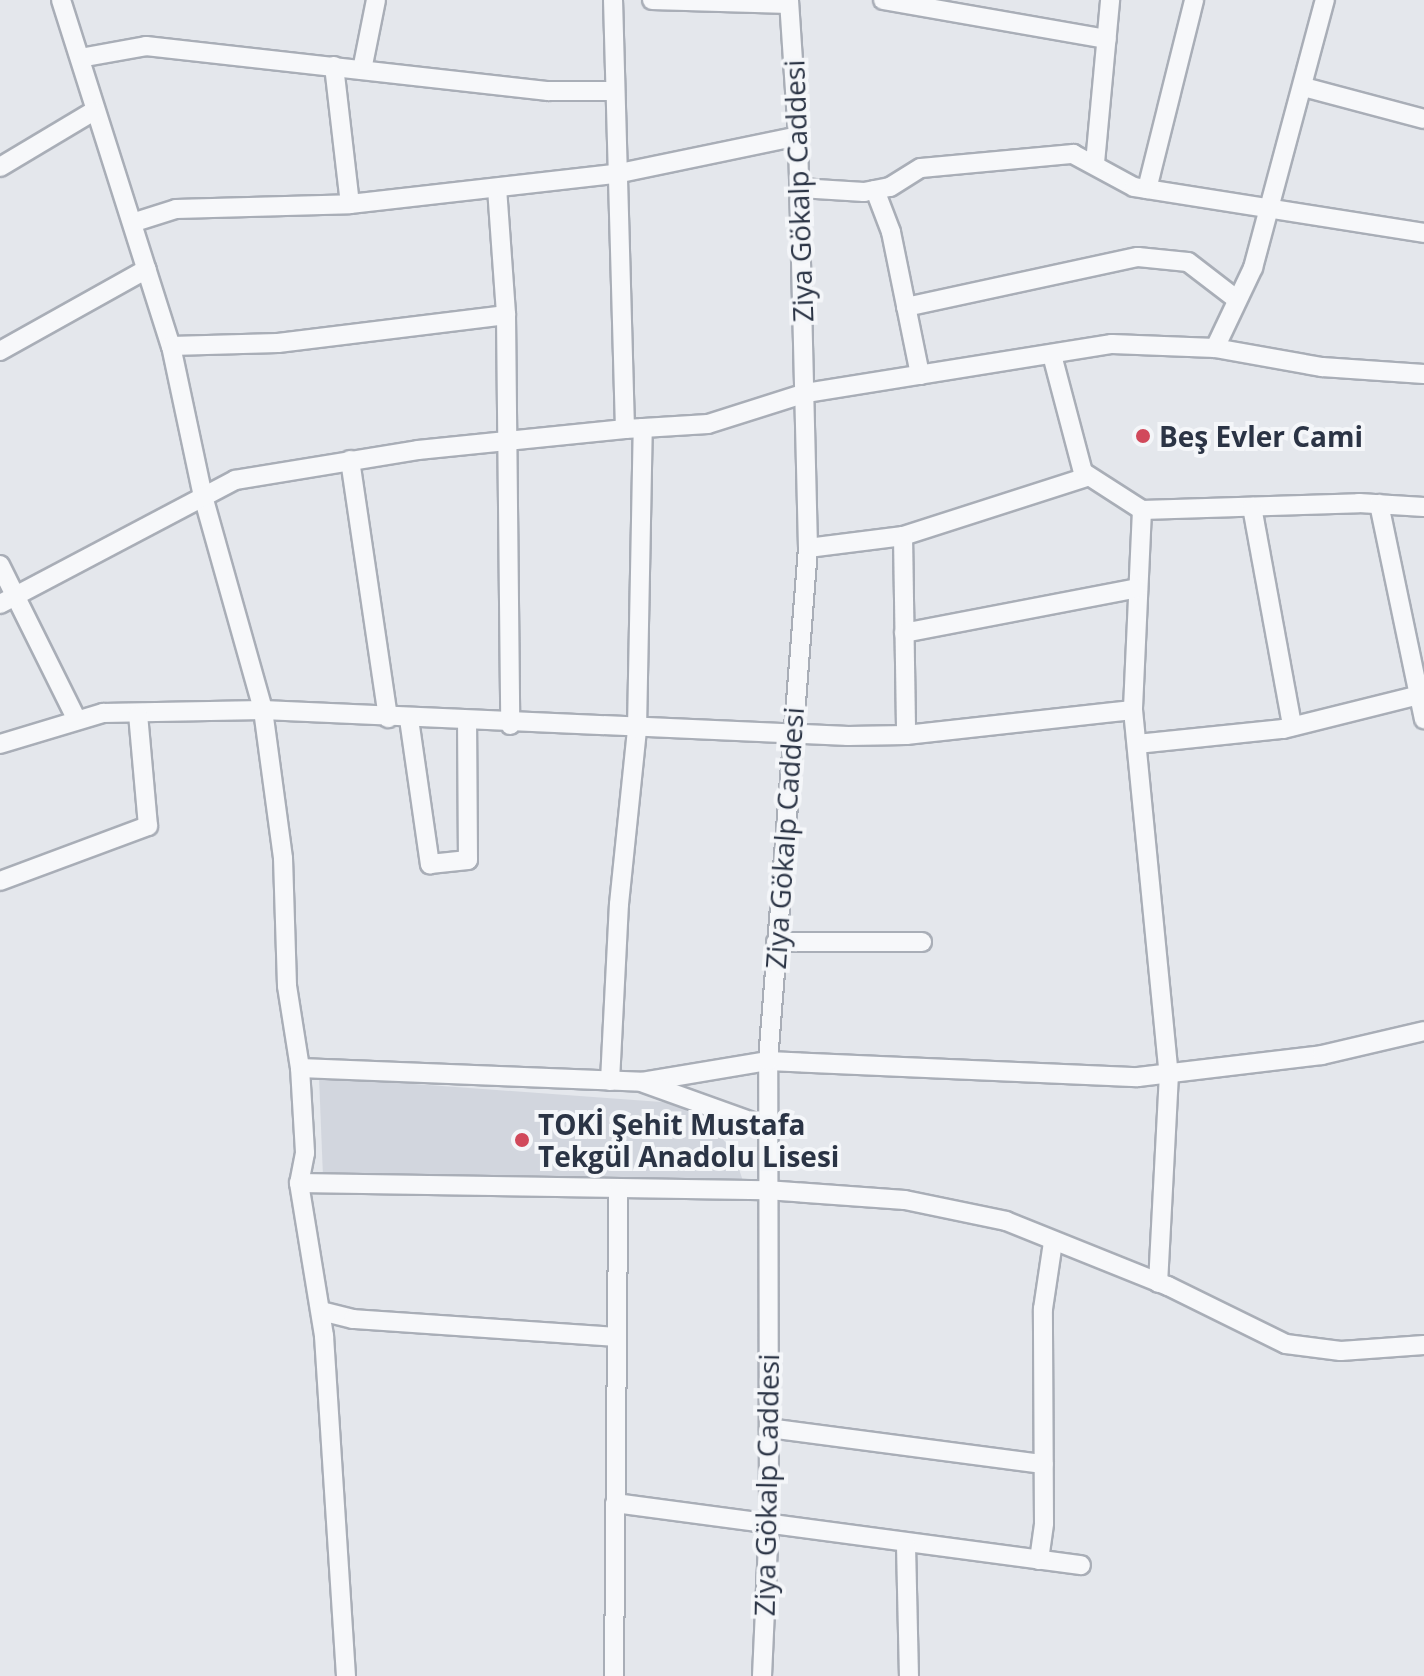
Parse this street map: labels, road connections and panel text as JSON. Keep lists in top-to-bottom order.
{
  "streets": {
    "street": ["Ziya Gökalp Caddesi"]
  },
  "places": ["Beş Evler Cami", "TOKİ Şehit Mustafa Tekgül Anadolu Lisesi"]
}
